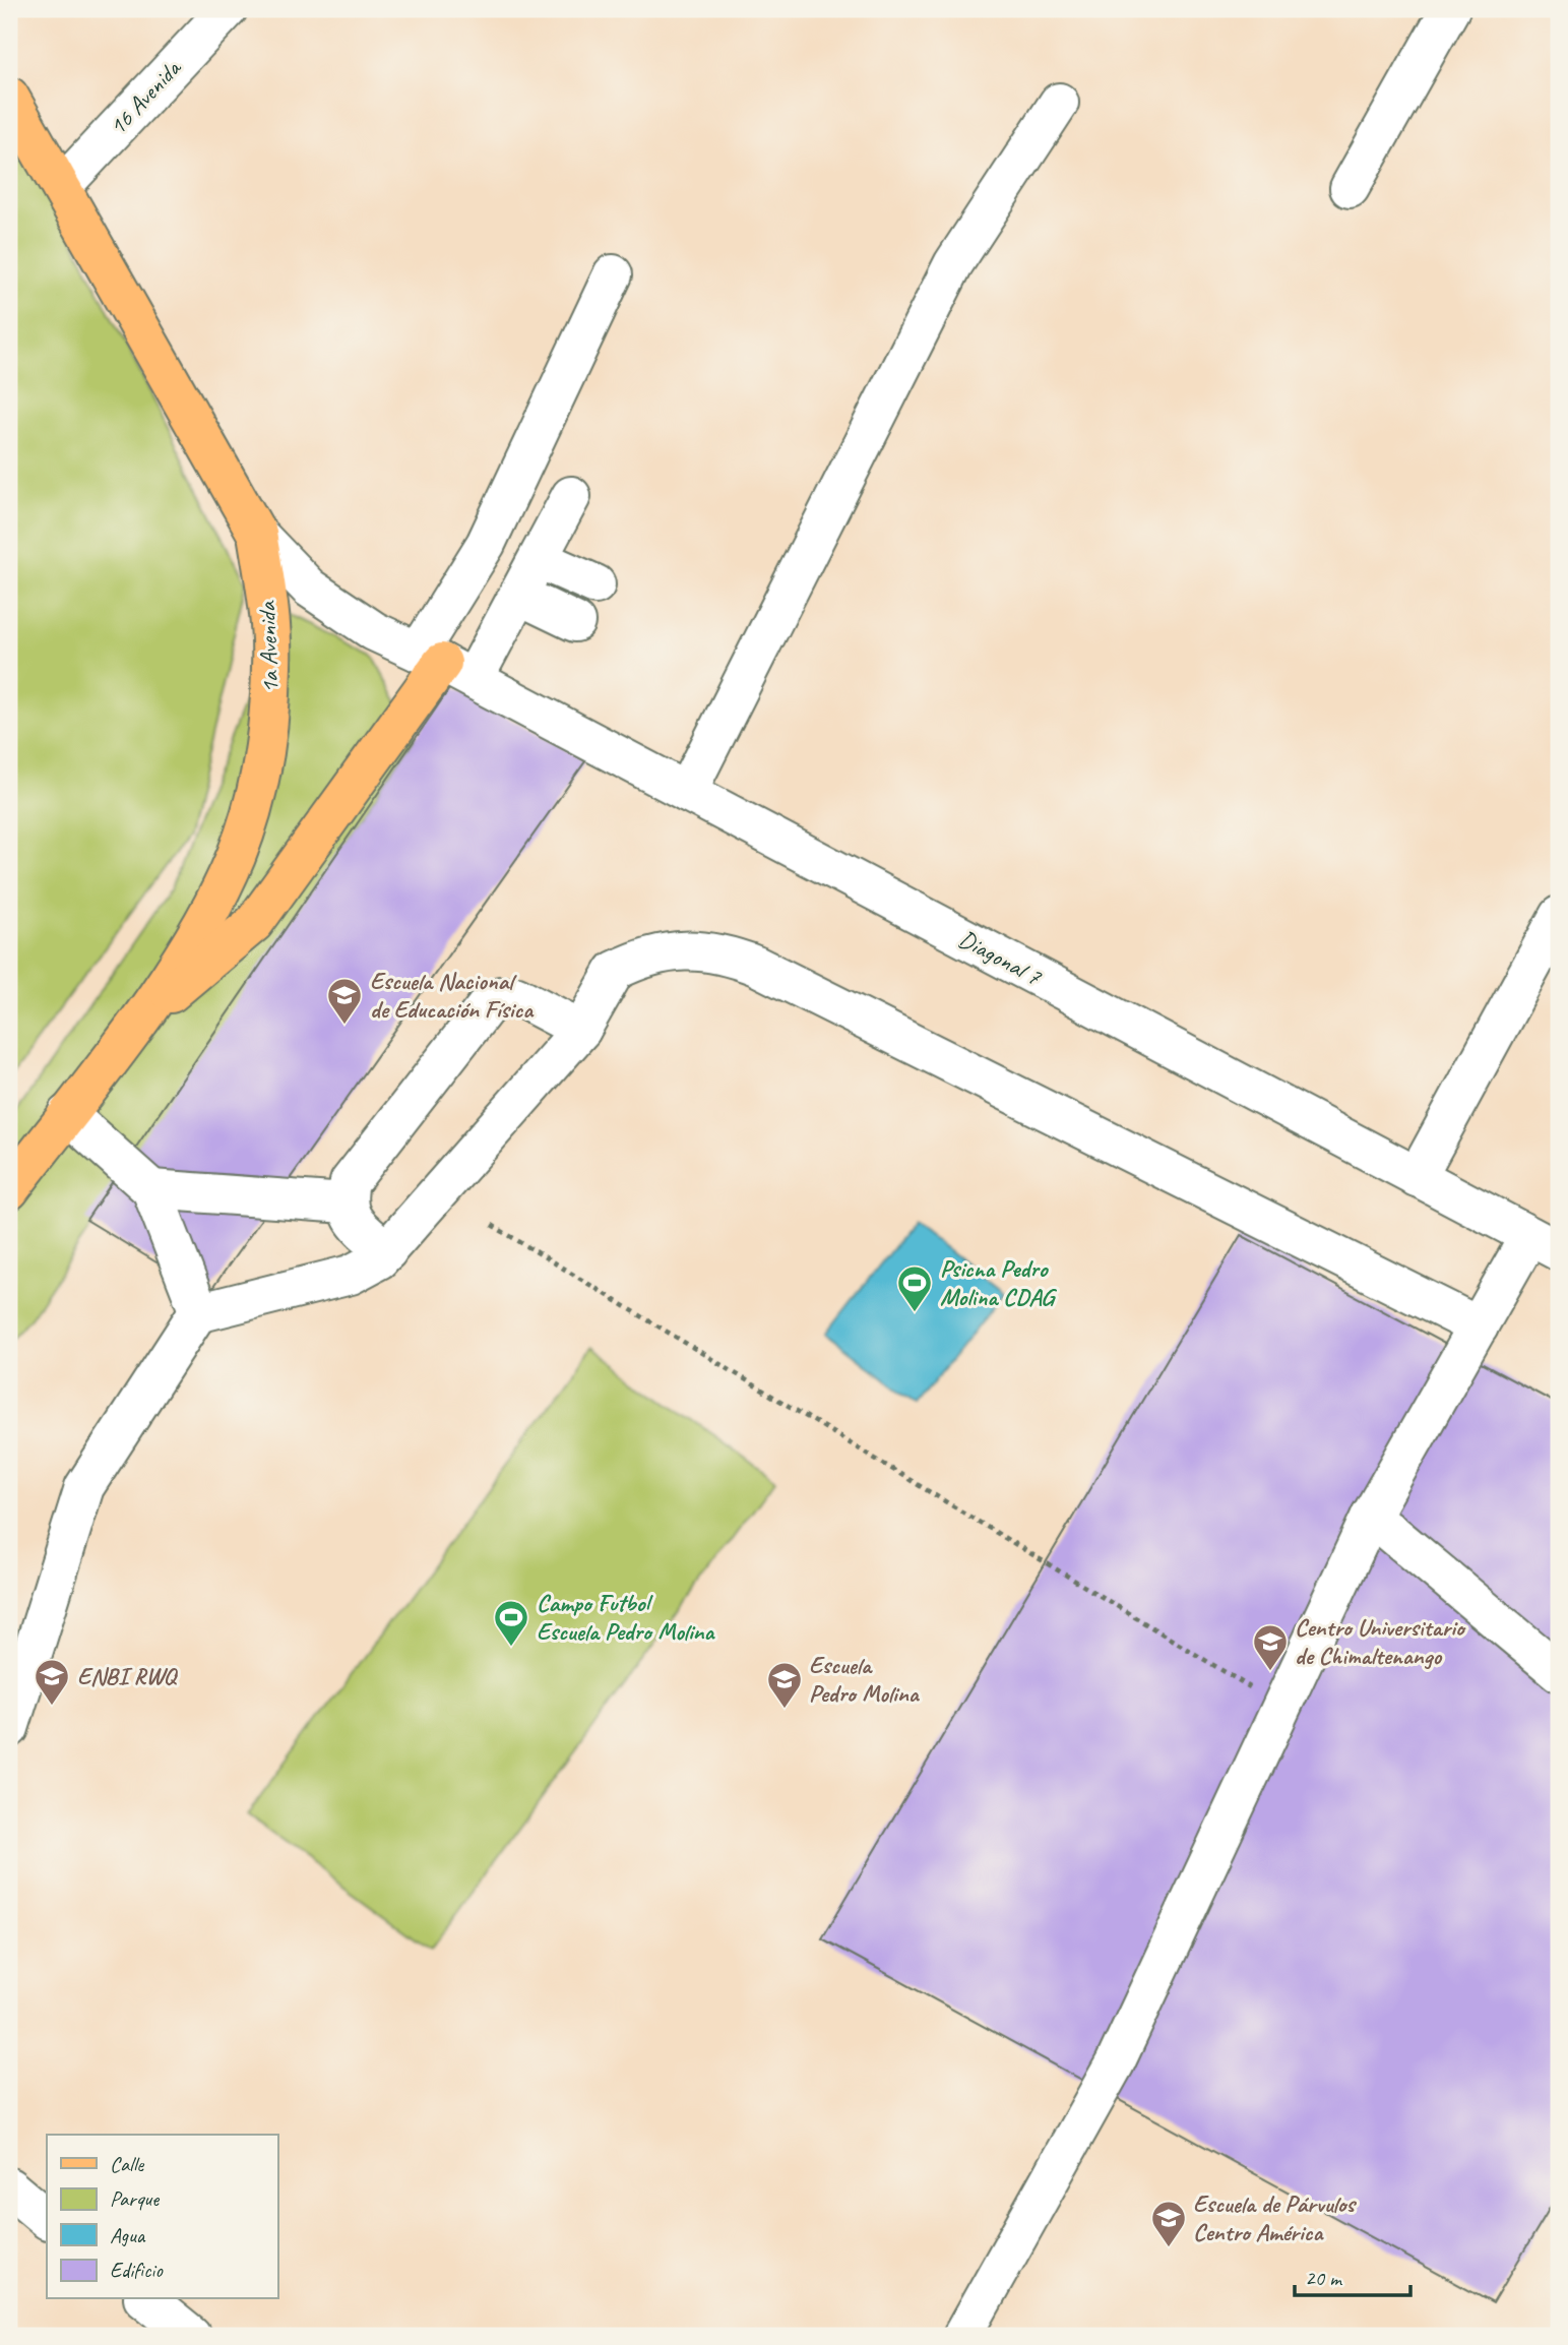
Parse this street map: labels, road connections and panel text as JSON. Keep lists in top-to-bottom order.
{
  "streets": {
    "main road": ["1a Avenida"],
    "street": ["16 Avenida", "Diagonal 7"]
  },
  "crossings": [
    ["16 Avenida", "1a Avenida"],
    ["1a Avenida", "Diagonal 7"]
  ],
  "places": {
    "school or university": [
      "Escuela Nacional de Educación Física",
      "Centro Universitario de Chimaltenango",
      "ENBI RWQ",
      "Escuela Pedro Molina",
      "Escuela de Párvulos Centro América"
    ],
    "sports": ["Psicna Pedro Molina CDAG", "Campo Futbol Escuela Pedro Molina"]
  },
  "legend": [
    "Calle",
    "Parque",
    "Agua",
    "Edificio"
  ],
  "scale_bar": "20 m"
}
